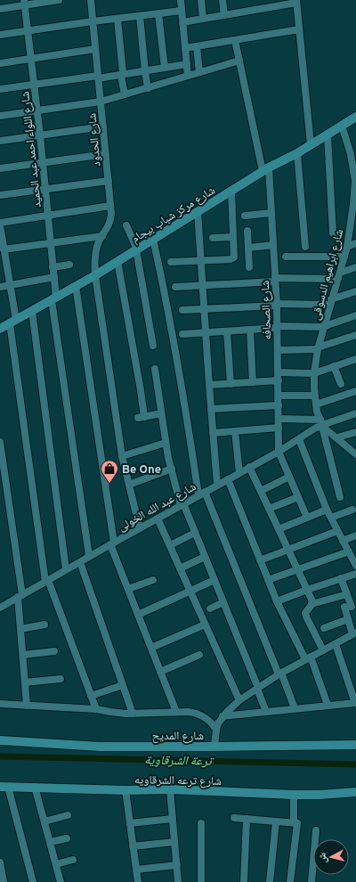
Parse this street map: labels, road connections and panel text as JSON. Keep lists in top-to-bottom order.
{
  "streets": {
    "main road": ["شارع مركز شباب بيجام", "شارع المديح", "شارع ترعه الشرقاويه"],
    "street": [
      "شارع الحدود",
      "شارع اللواء احمد عبد الحميد",
      "شارع ابراهيم الدسوقى",
      "شارع الصحافه",
      "شارع عبد الله الخولى"
    ]
  },
  "crossings": [
    ["شارع الحدود", "شارع مركز شباب بيجام"],
    ["شارع الحدود", "شارع عبد الله الخولى"],
    ["شارع اللواء احمد عبد الحميد", "شارع مركز شباب بيجام"],
    ["شارع اللواء احمد عبد الحميد", "شارع عبد الله الخولى"],
    ["شارع مركز شباب بيجام", "شارع ابراهيم الدسوقى"],
    ["شارع مركز شباب بيجام", "شارع الصحافه"],
    ["شارع ابراهيم الدسوقى", "شارع عبد الله الخولى"],
    ["شارع الصحافه", "شارع عبد الله الخولى"]
  ],
  "water": ["ترعة الشرقاوية"],
  "places": {
    "shop": ["Be One"]
  },
  "north": "left"
}
